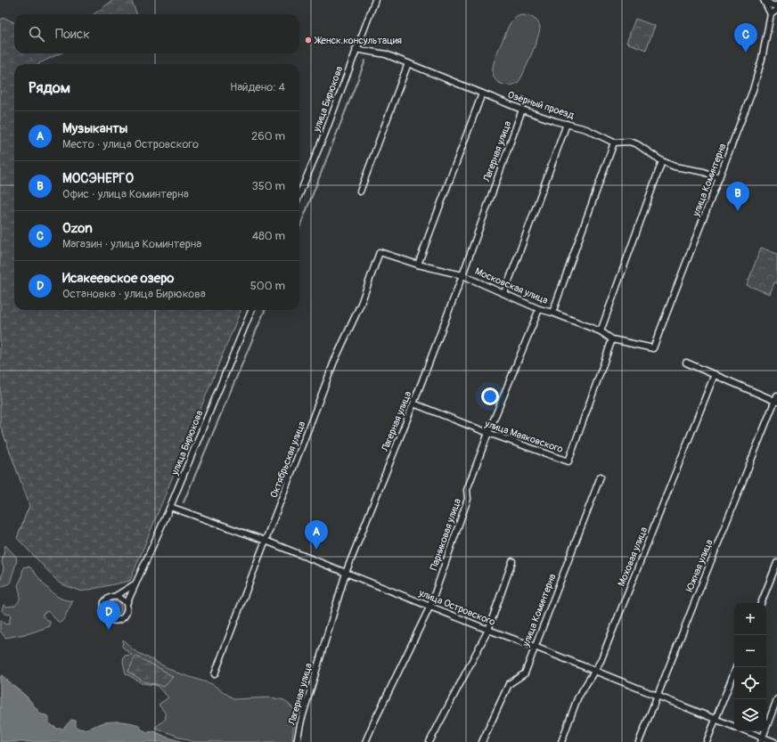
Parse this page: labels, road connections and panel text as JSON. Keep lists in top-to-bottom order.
{
  "streets": {
    "street": [
      "улица Бирюкова",
      "Озёрный проезд",
      "Лагерная улица",
      "улица Коминтерна",
      "Московская улица",
      "улица Маяковского",
      "Октябрьская улица",
      "Парниковая улица",
      "Моховая улица",
      "Южная улица",
      "улица Островского"
    ]
  },
  "crossings": [
    ["улица Бирюкова", "Озёрный проезд"],
    ["улица Бирюкова", "улица Островского"],
    ["Озёрный проезд", "Лагерная улица"],
    ["Озёрный проезд", "улица Коминтерна"],
    ["Лагерная улица", "Московская улица"],
    ["Лагерная улица", "улица Маяковского"],
    ["Лагерная улица", "улица Островского"],
    ["улица Коминтерна", "Московская улица"],
    ["улица Коминтерна", "улица Островского"],
    ["Московская улица", "улица Маяковского"],
    ["Московская улица", "Октябрьская улица"],
    ["Московская улица", "Парниковая улица"],
    ["улица Маяковского", "Парниковая улица"],
    ["Октябрьская улица", "улица Островского"],
    ["Парниковая улица", "улица Островского"],
    ["Моховая улица", "улица Островского"],
    ["Южная улица", "улица Островского"]
  ],
  "places": ["Женск.консультация"],
  "page": {
    "search": "Поиск",
    "pins": [
      "C",
      "B",
      "A",
      "D"
    ],
    "heading": ["Рядом", "Найдено: 4"],
    "list": [
      {
        "mark": "A",
        "name": "Музыканты",
        "note": "Место · улица Островского",
        "value": "260 m"
      },
      {
        "mark": "B",
        "name": "МОСЭНЕРГО",
        "note": "Офис · улица Коминтерна",
        "value": "350 m"
      },
      {
        "mark": "C",
        "name": "Ozon",
        "note": "Магазин · улица Коминтерна",
        "value": "480 m"
      },
      {
        "mark": "D",
        "name": "Исакеевское озеро",
        "note": "Остановка · улица Бирюкова",
        "value": "500 m"
      }
    ],
    "map_buttons": ["+", "−"]
  }
}
